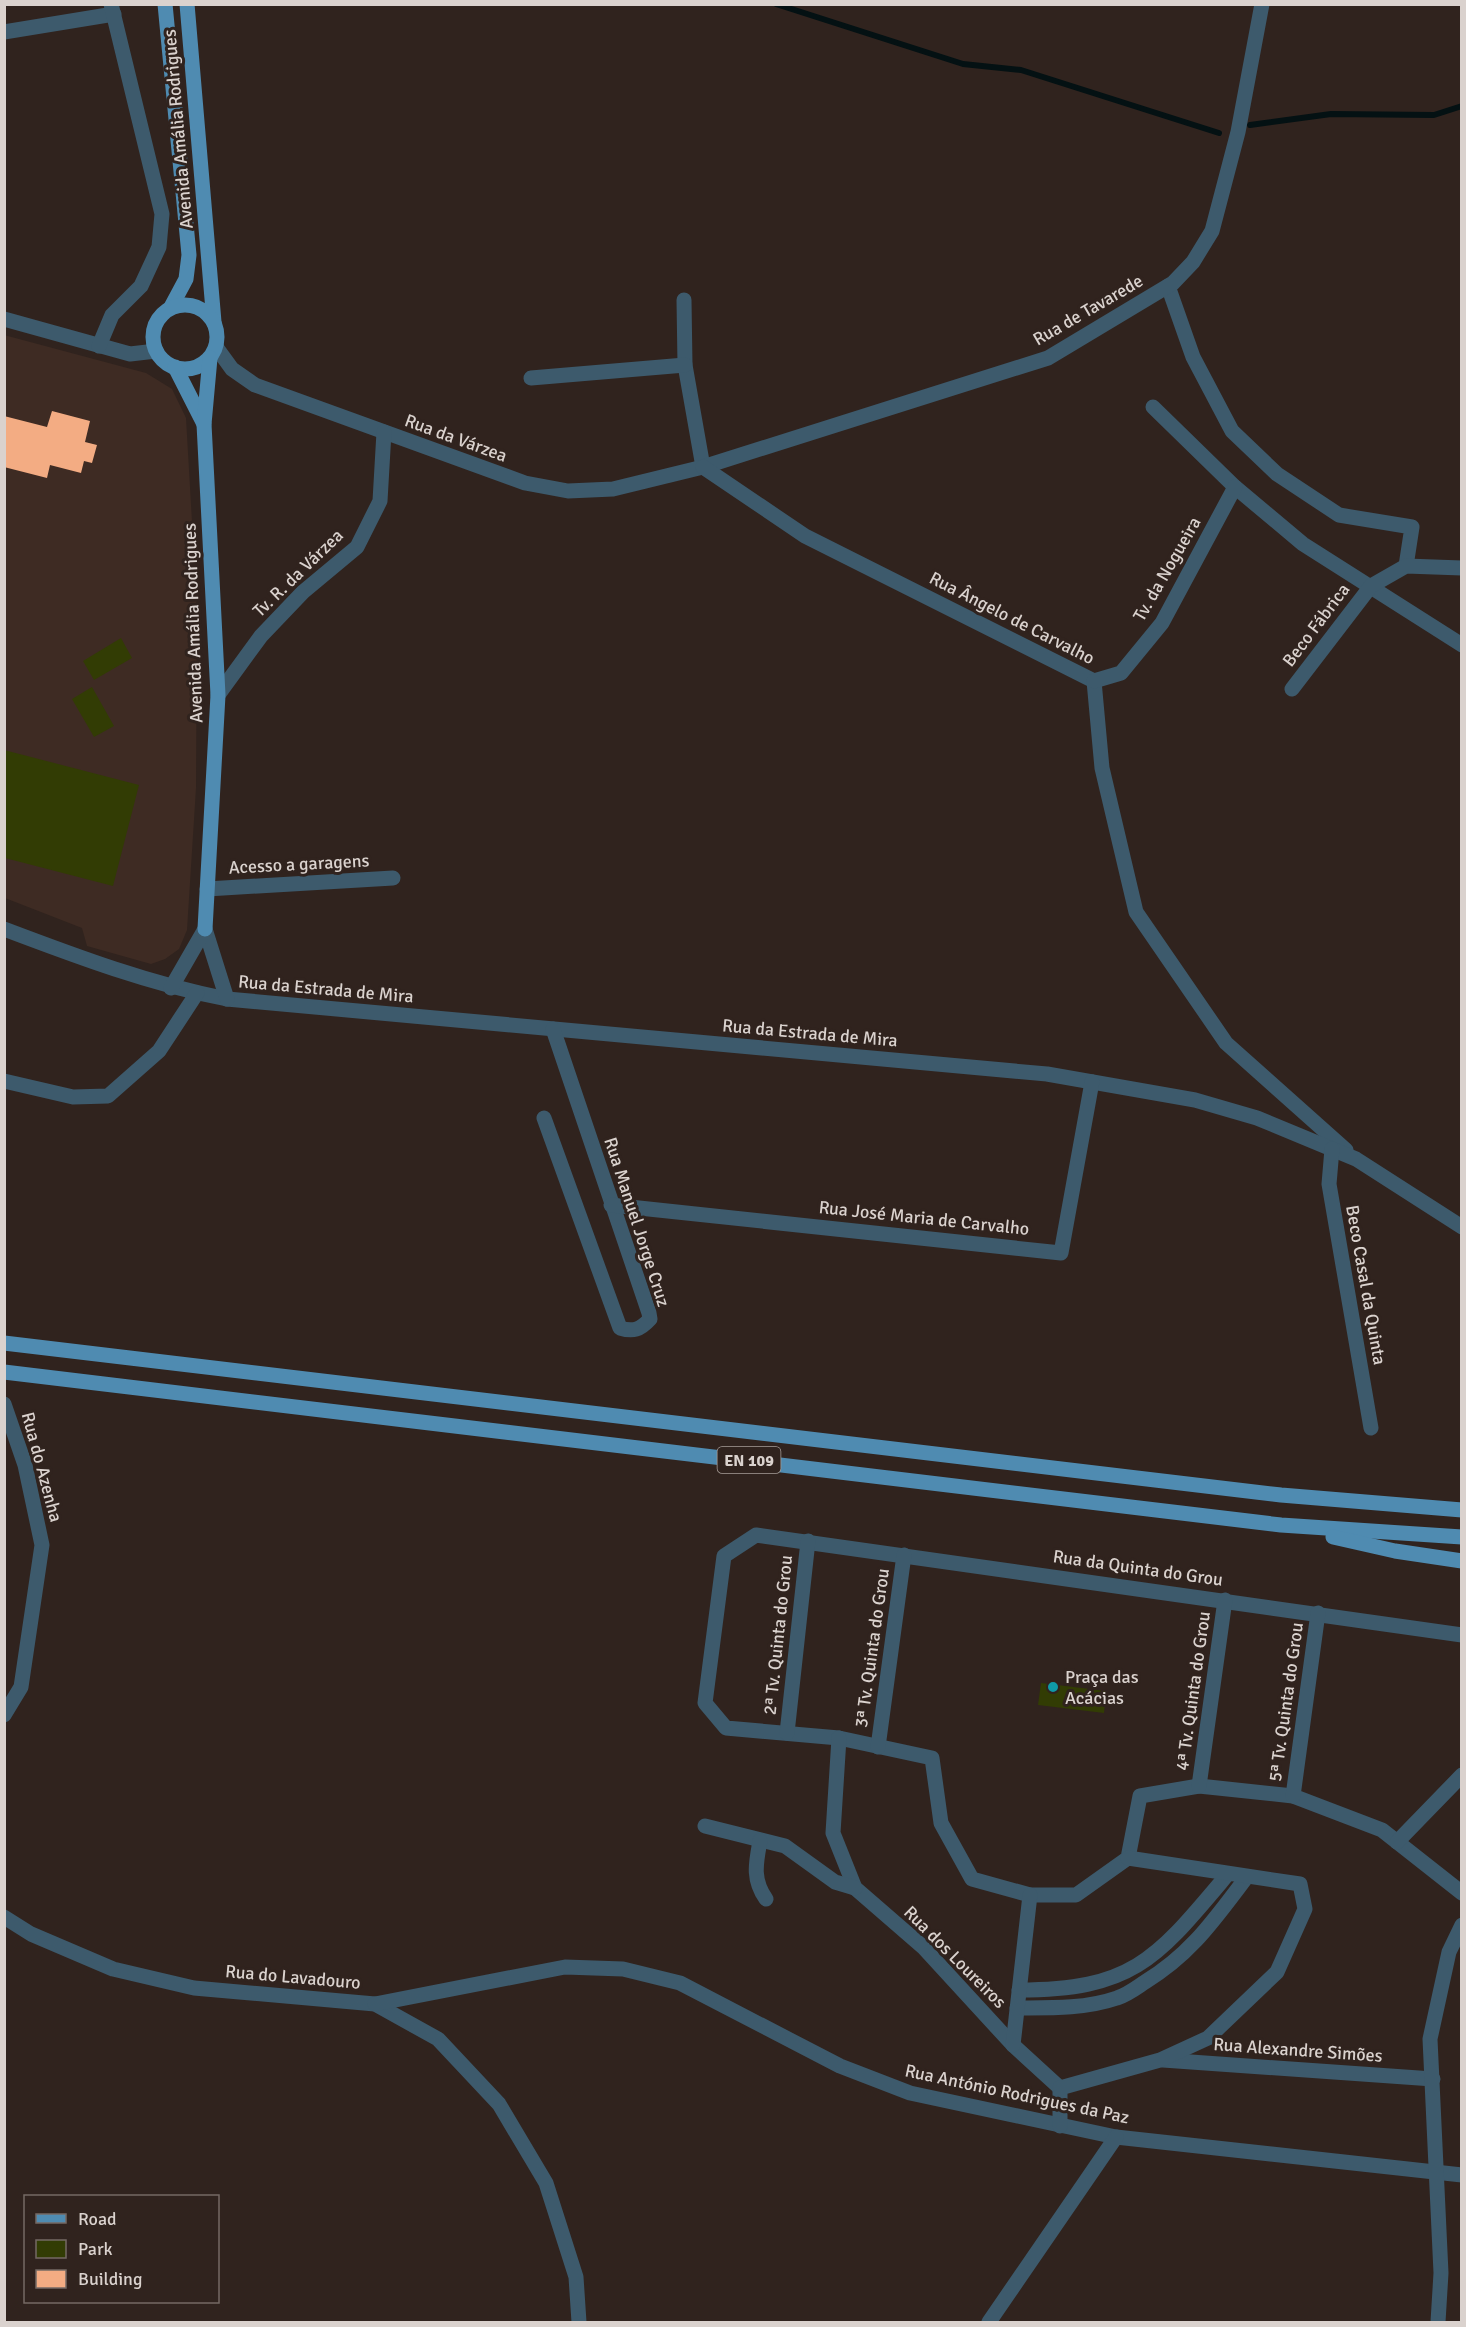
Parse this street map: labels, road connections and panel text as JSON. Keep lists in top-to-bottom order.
{
  "streets": {
    "main road": ["Avenida Amália Rodrigues", "EN 109"],
    "street": [
      "Rua de Tavarede",
      "Rua da Várzea",
      "Tv. da Nogueira",
      "Tv. R. da Várzea",
      "Rua Ângelo de Carvalho",
      "Beco Fábrica",
      "Acesso a garagens",
      "Rua da Estrada de Mira",
      "Rua José Maria de Carvalho",
      "Rua Manuel Jorge Cruz",
      "Beco Casal da Quinta",
      "Rua do Azenha",
      "Rua da Quinta do Grou",
      "2ª Tv. Quinta do Grou",
      "3ª Tv. Quinta do Grou",
      "4ª Tv. Quinta do Grou",
      "5ª Tv. Quinta do Grou",
      "Rua dos Loureiros",
      "Rua do Lavadouro",
      "Rua Alexandre Simões",
      "Rua António Rodrigues da Paz"
    ]
  },
  "crossings": [
    ["Avenida Amália Rodrigues", "Rua da Várzea"],
    ["Avenida Amália Rodrigues", "Tv. R. da Várzea"],
    ["Avenida Amália Rodrigues", "Acesso a garagens"],
    ["Avenida Amália Rodrigues", "Rua da Estrada de Mira"],
    ["Rua de Tavarede", "Rua da Várzea"],
    ["Rua de Tavarede", "Rua Ângelo de Carvalho"],
    ["Rua da Várzea", "Tv. R. da Várzea"],
    ["Rua da Várzea", "Rua Ângelo de Carvalho"],
    ["Tv. da Nogueira", "Rua Ângelo de Carvalho"],
    ["Rua Ângelo de Carvalho", "Rua da Estrada de Mira"],
    ["Rua da Estrada de Mira", "Rua José Maria de Carvalho"],
    ["Rua da Estrada de Mira", "Rua Manuel Jorge Cruz"],
    ["Rua da Estrada de Mira", "Beco Casal da Quinta"],
    ["Rua José Maria de Carvalho", "Rua Manuel Jorge Cruz"],
    ["Rua da Quinta do Grou", "2ª Tv. Quinta do Grou"],
    ["Rua da Quinta do Grou", "3ª Tv. Quinta do Grou"],
    ["Rua da Quinta do Grou", "4ª Tv. Quinta do Grou"],
    ["Rua da Quinta do Grou", "5ª Tv. Quinta do Grou"],
    ["Rua da Quinta do Grou", "Rua dos Loureiros"],
    ["Rua do Lavadouro", "Rua António Rodrigues da Paz"]
  ],
  "places": ["Praça das Acácias"],
  "legend": ["Road", "Park", "Building"]
}
